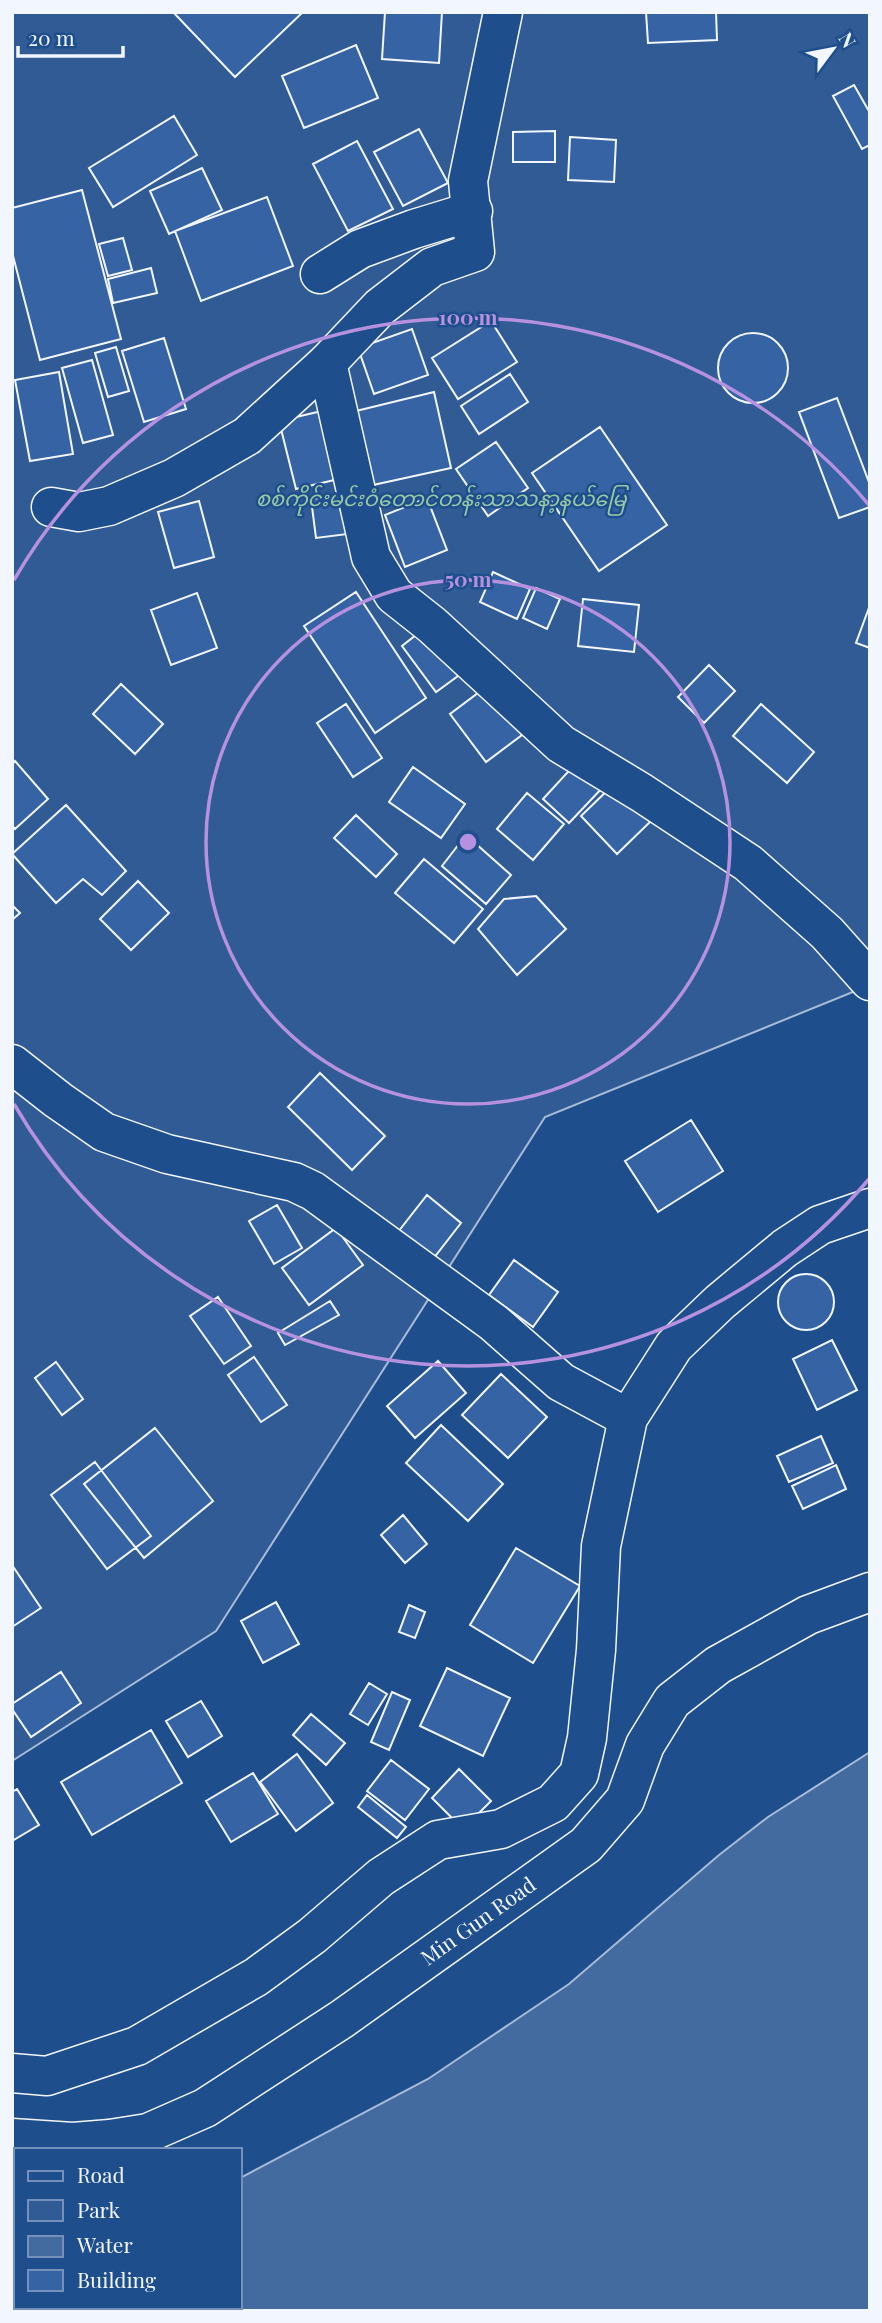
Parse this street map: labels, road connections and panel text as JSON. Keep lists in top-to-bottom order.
{
  "streets": {
    "street": ["Min Gun Road"]
  },
  "parks": ["စစ်ကိုင်းမင်းဝံတောင်တန်းသာသနာ့နယ်မြေ"],
  "legend": [
    "Road",
    "Park",
    "Water",
    "Building"
  ],
  "scale_bar": "20 m",
  "north": "top right",
  "rings": ["100 m", "50 m"]
}
